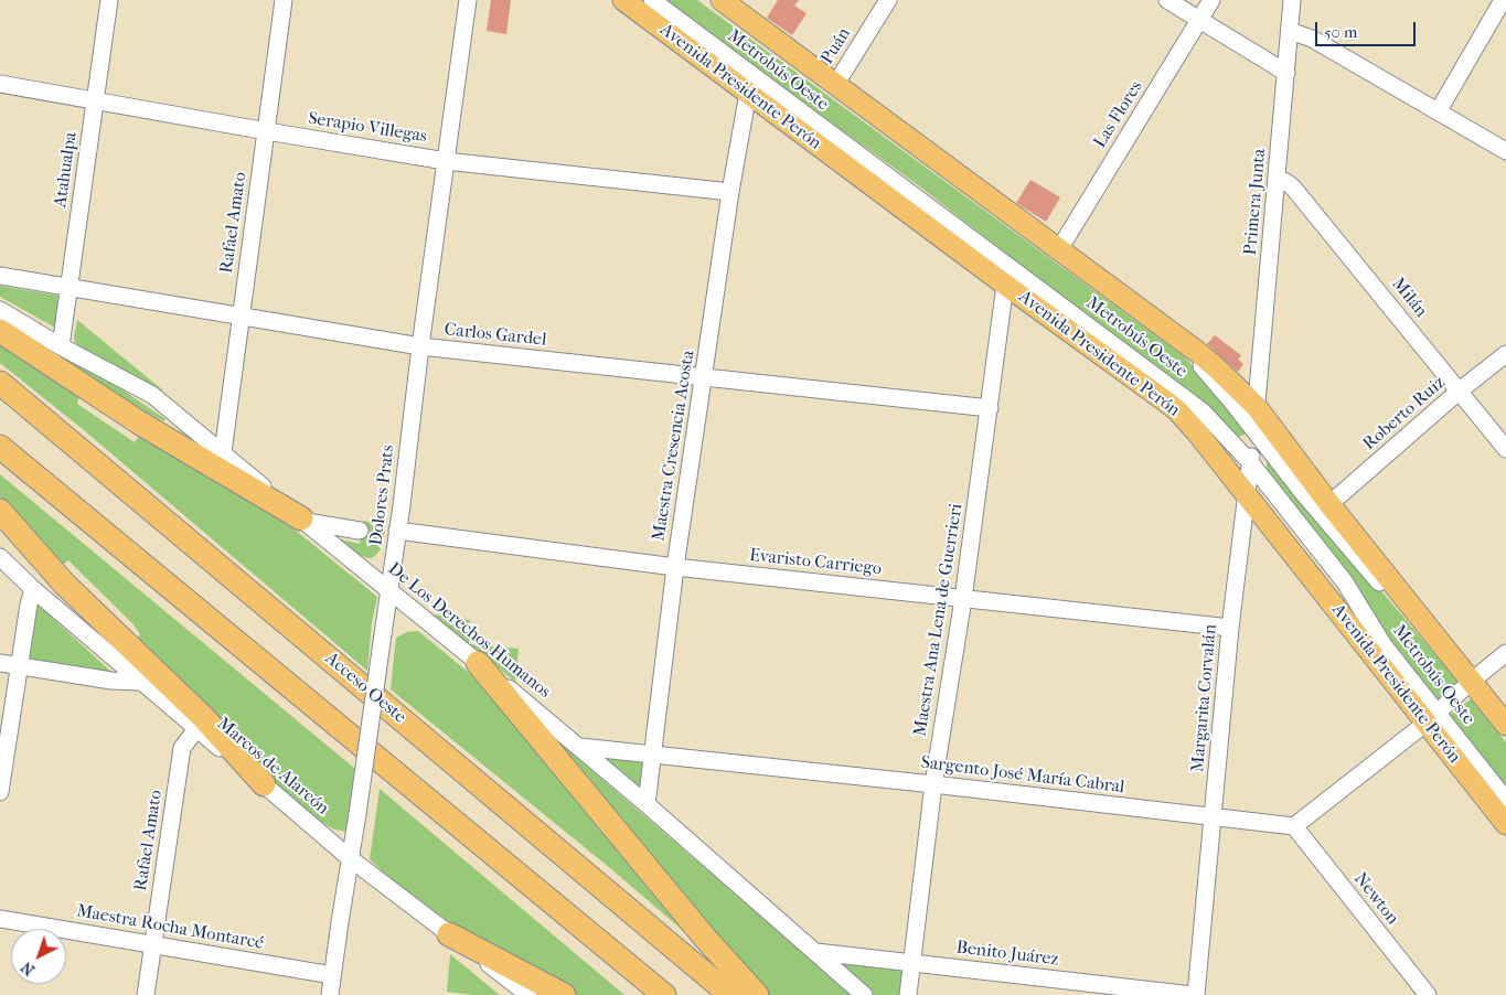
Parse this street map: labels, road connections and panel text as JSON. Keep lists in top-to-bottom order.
{
  "streets": {
    "highway": ["Acceso Oeste"],
    "main road": ["Avenida Presidente Perón"],
    "street": [
      "Puán",
      "Metrobús Oeste",
      "Las Flores",
      "Serapio Villegas",
      "Atahualpa",
      "Primera Junta",
      "Rafael Amato",
      "Milán",
      "Carlos Gardel",
      "Roberto Ruiz",
      "Maestra Cresencia Acosta",
      "Dolores Prats",
      "Evaristo Carriego",
      "Maestra Ana Lena de Guerrieri",
      "De Los Derechos Humanos",
      "Margarita Corvalán",
      "Marcos de Alarcón",
      "Sargento José María Cabral",
      "Newton",
      "Maestra Rocha Montarcé",
      "Benito Juárez"
    ]
  },
  "crossings": [
    ["Metrobús Oeste", "Avenida Presidente Perón"],
    ["Metrobús Oeste", "Margarita Corvalán"],
    ["Avenida Presidente Perón", "Maestra Cresencia Acosta"],
    ["Avenida Presidente Perón", "Maestra Ana Lena de Guerrieri"],
    ["Avenida Presidente Perón", "Margarita Corvalán"],
    ["Serapio Villegas", "Atahualpa"],
    ["Serapio Villegas", "Rafael Amato"],
    ["Serapio Villegas", "Maestra Cresencia Acosta"],
    ["Serapio Villegas", "Dolores Prats"],
    ["Atahualpa", "Carlos Gardel"],
    ["Atahualpa", "De Los Derechos Humanos"],
    ["Primera Junta", "Milán"],
    ["Primera Junta", "Margarita Corvalán"],
    ["Rafael Amato", "Carlos Gardel"],
    ["Rafael Amato", "De Los Derechos Humanos"],
    ["Rafael Amato", "Marcos de Alarcón"],
    ["Rafael Amato", "Maestra Rocha Montarcé"],
    ["Milán", "Roberto Ruiz"],
    ["Carlos Gardel", "Maestra Cresencia Acosta"],
    ["Carlos Gardel", "Dolores Prats"],
    ["Carlos Gardel", "Maestra Ana Lena de Guerrieri"],
    ["Maestra Cresencia Acosta", "Evaristo Carriego"],
    ["Maestra Cresencia Acosta", "De Los Derechos Humanos"],
    ["Maestra Cresencia Acosta", "Sargento José María Cabral"],
    ["Dolores Prats", "Evaristo Carriego"],
    ["Dolores Prats", "De Los Derechos Humanos"],
    ["Dolores Prats", "Marcos de Alarcón"],
    ["Dolores Prats", "Maestra Rocha Montarcé"],
    ["Evaristo Carriego", "Maestra Ana Lena de Guerrieri"],
    ["Evaristo Carriego", "Margarita Corvalán"],
    ["Maestra Ana Lena de Guerrieri", "Sargento José María Cabral"],
    ["Maestra Ana Lena de Guerrieri", "Benito Juárez"],
    ["De Los Derechos Humanos", "Sargento José María Cabral"],
    ["De Los Derechos Humanos", "Benito Juárez"],
    ["Margarita Corvalán", "Sargento José María Cabral"],
    ["Margarita Corvalán", "Benito Juárez"],
    ["Sargento José María Cabral", "Newton"]
  ],
  "scale_bar": "50 m",
  "north": "bottom left"
}
